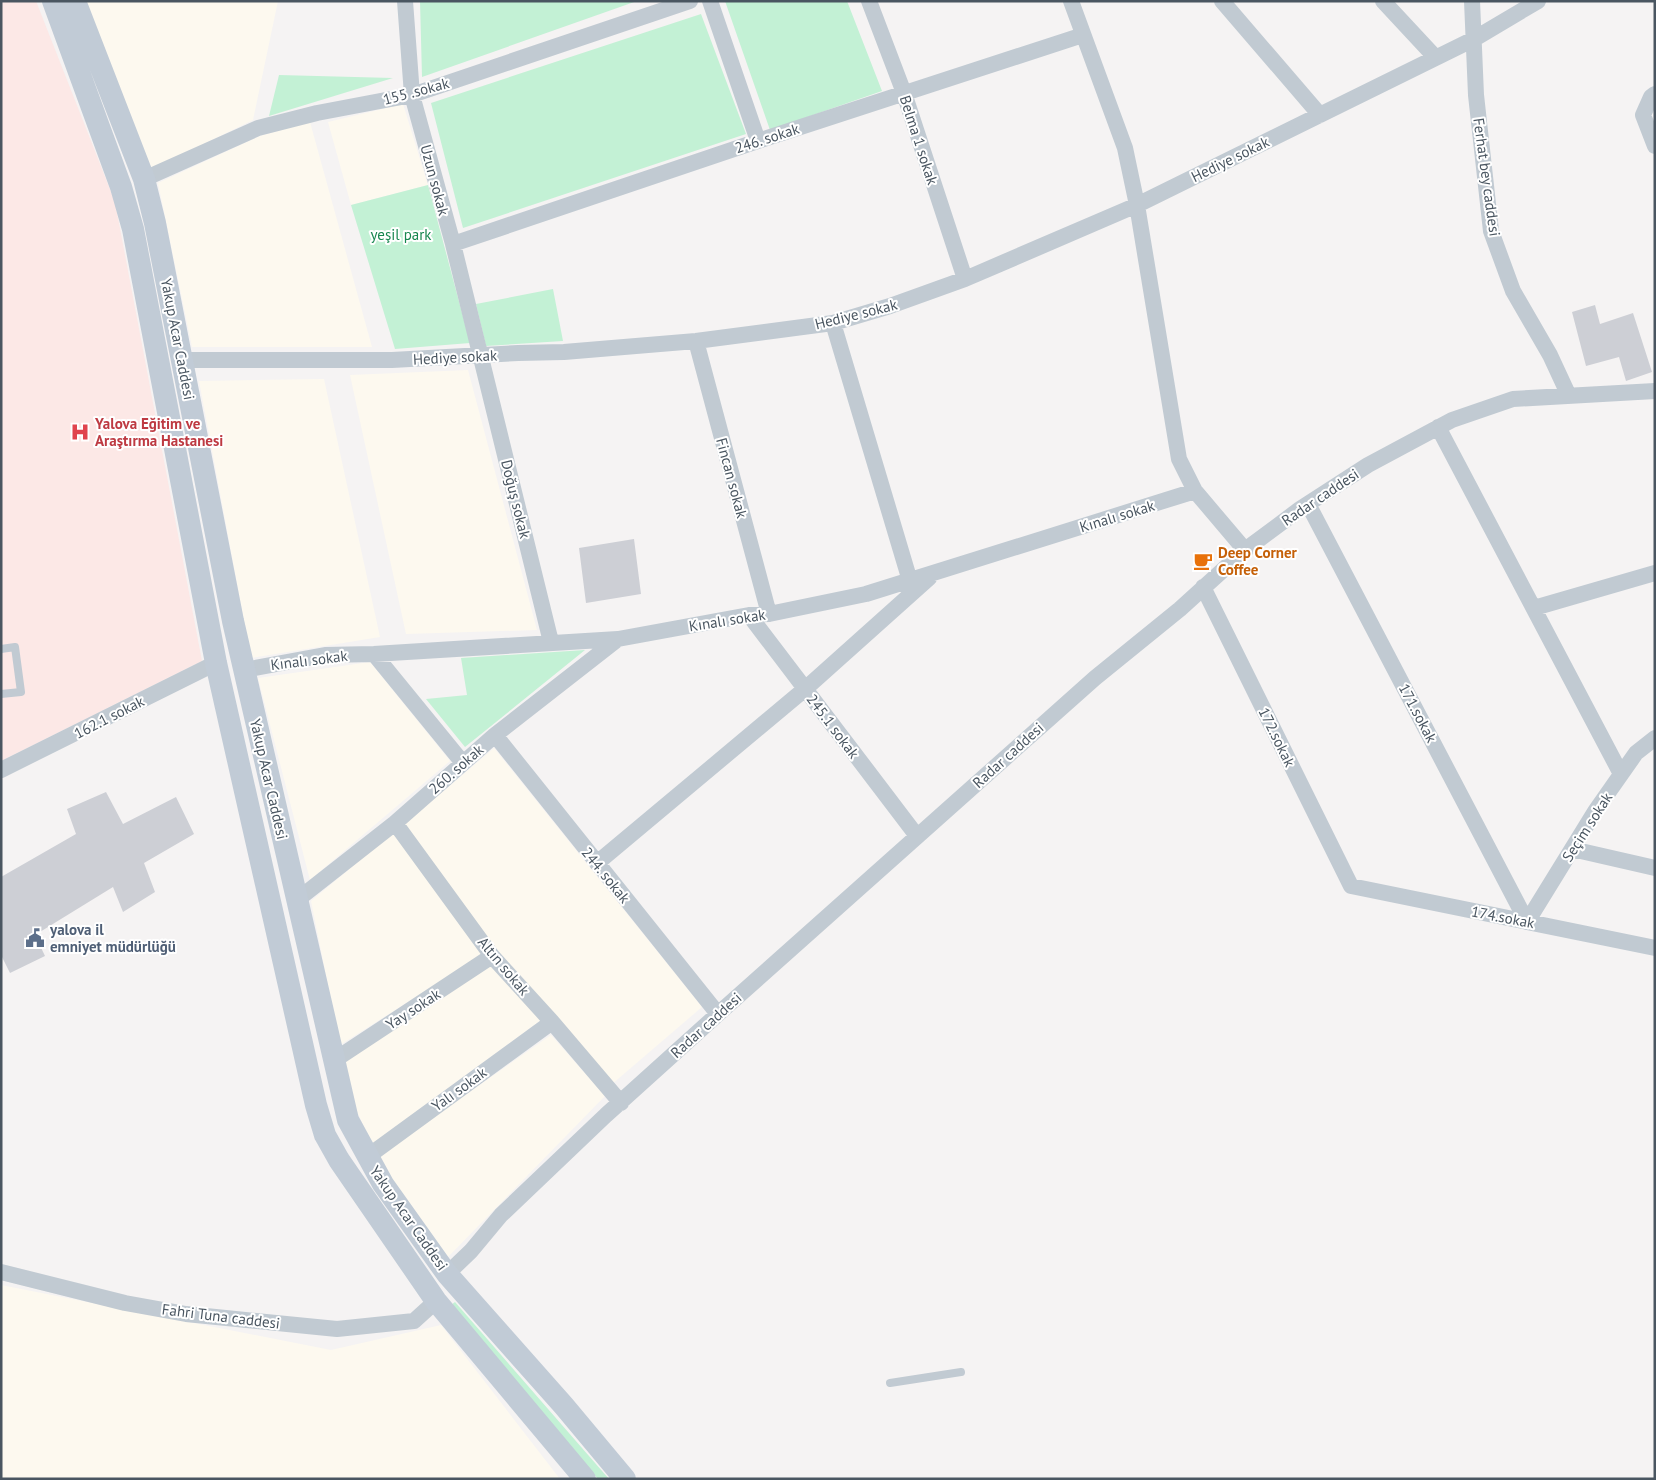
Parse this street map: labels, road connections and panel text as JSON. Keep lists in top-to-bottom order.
{
  "streets": {
    "street": [
      "155 .sokak",
      "246. sokak",
      "Belma 1 sokak",
      "Hediye sokak",
      "Ferhat bey caddesi",
      "Uzun sokak",
      "Yakup Acar Caddesi",
      "Fincan sokak",
      "Radar caddesi",
      "Doğuş sokak",
      "Kınalı sokak",
      "171.sokak",
      "162.1 sokak",
      "245.1 sokak",
      "172.sokak",
      "260. sokak",
      "Seçim sokak",
      "244. sokak",
      "174.sokak",
      "Altın sokak",
      "Yay sokak",
      "Yalı sokak",
      "Fahri Tuna caddesi"
    ]
  },
  "crossings": [
    ["155 .sokak", "Uzun sokak"],
    ["155 .sokak", "Yakup Acar Caddesi"],
    ["246. sokak", "Belma 1 sokak"],
    ["246. sokak", "Uzun sokak"],
    ["Belma 1 sokak", "Hediye sokak"],
    ["Hediye sokak", "Ferhat bey caddesi"],
    ["Hediye sokak", "Uzun sokak"],
    ["Hediye sokak", "Yakup Acar Caddesi"],
    ["Hediye sokak", "Fincan sokak"],
    ["Hediye sokak", "Doğuş sokak"],
    ["Ferhat bey caddesi", "Radar caddesi"],
    ["Uzun sokak", "Doğuş sokak"],
    ["Yakup Acar Caddesi", "Radar caddesi"],
    ["Yakup Acar Caddesi", "Kınalı sokak"],
    ["Yakup Acar Caddesi", "162.1 sokak"],
    ["Yakup Acar Caddesi", "260. sokak"],
    ["Yakup Acar Caddesi", "Yay sokak"],
    ["Yakup Acar Caddesi", "Yalı sokak"],
    ["Yakup Acar Caddesi", "Fahri Tuna caddesi"],
    ["Fincan sokak", "Kınalı sokak"],
    ["Radar caddesi", "171.sokak"],
    ["Radar caddesi", "245.1 sokak"],
    ["Radar caddesi", "172.sokak"],
    ["Radar caddesi", "244. sokak"],
    ["Radar caddesi", "Altın sokak"],
    ["Doğuş sokak", "Kınalı sokak"],
    ["Kınalı sokak", "245.1 sokak"],
    ["Kınalı sokak", "260. sokak"],
    ["171.sokak", "Seçim sokak"],
    ["171.sokak", "174.sokak"],
    ["172.sokak", "174.sokak"],
    ["260. sokak", "244. sokak"],
    ["260. sokak", "Altın sokak"],
    ["Seçim sokak", "174.sokak"],
    ["Altın sokak", "Yay sokak"],
    ["Altın sokak", "Yalı sokak"]
  ],
  "parks": ["yeşil park"],
  "places": {
    "hospital": ["Yalova Eğitim ve Araştırma Hastanesi"],
    "cafe": ["Deep Corner Coffee"],
    "public building": ["yalova il emniyet müdürlüğü"]
  }
}
